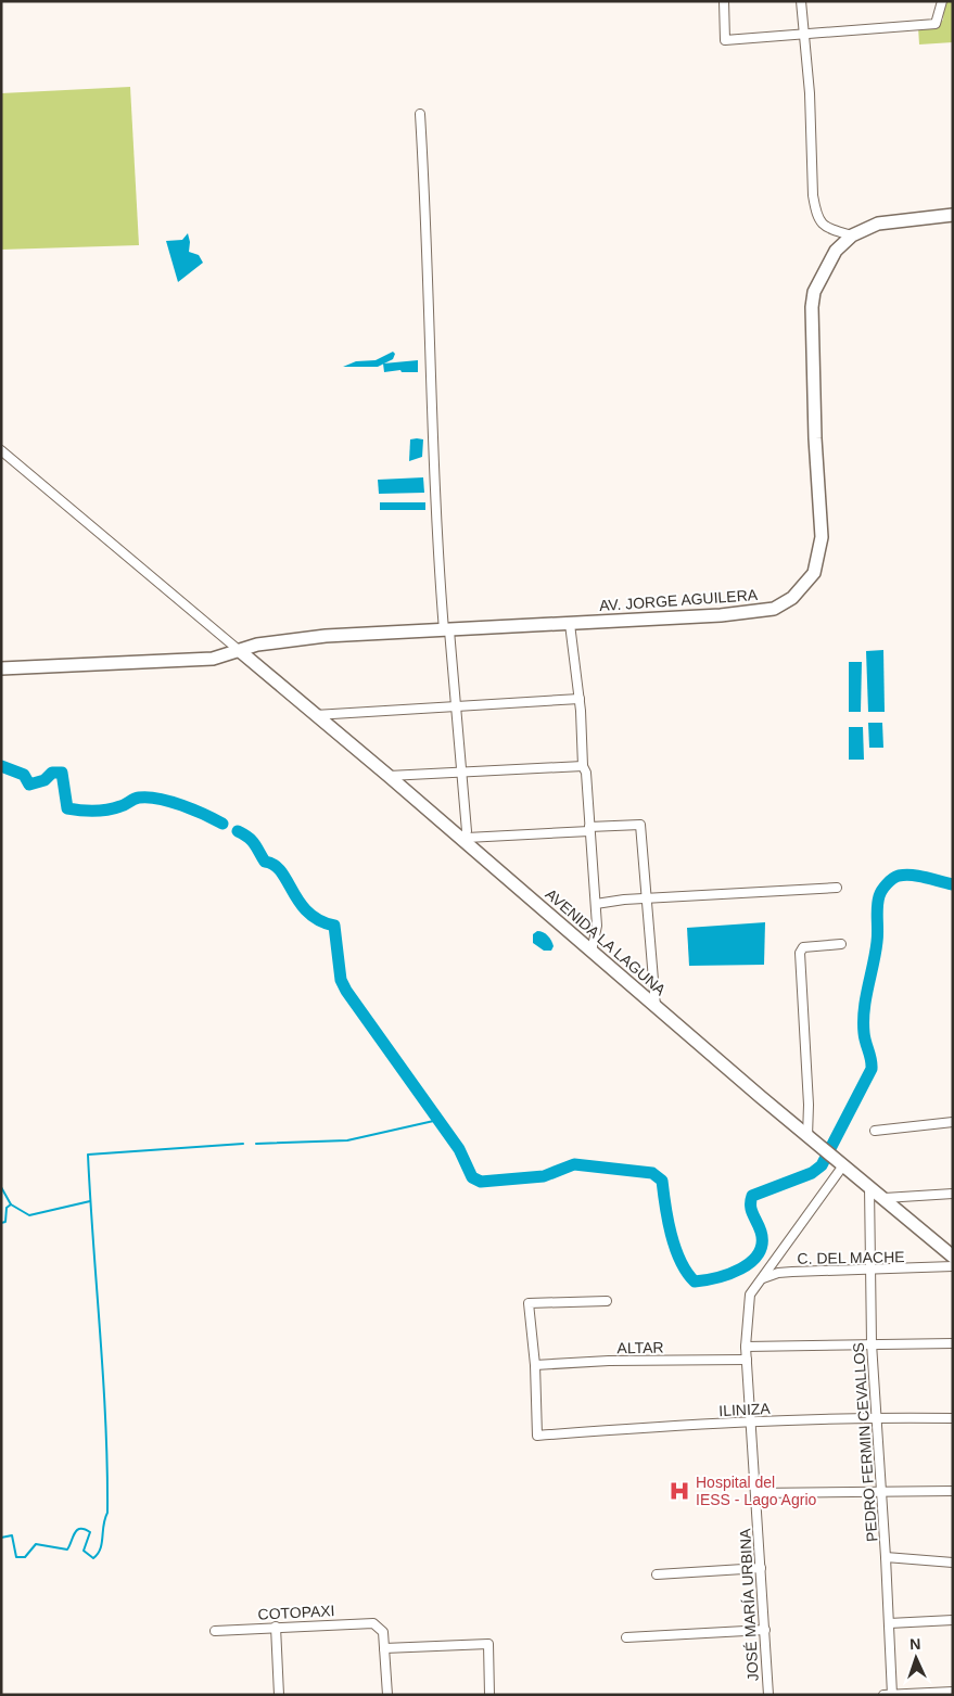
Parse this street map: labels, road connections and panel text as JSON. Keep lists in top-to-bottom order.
{
  "streets": {
    "street": [
      "AV. JORGE AGUILERA",
      "AVENIDA LA LAGUNA",
      "C. DEL MACHE",
      "ALTAR",
      "ILINIZA",
      "PEDRO FERMIN CEVALLOS",
      "JOSÉ MARÍA URBINA",
      "COTOPAXI"
    ]
  },
  "crossings": [
    ["AV. JORGE AGUILERA", "AVENIDA LA LAGUNA"],
    ["AVENIDA LA LAGUNA", "PEDRO FERMIN CEVALLOS"],
    ["C. DEL MACHE", "PEDRO FERMIN CEVALLOS"],
    ["C. DEL MACHE", "JOSÉ MARÍA URBINA"],
    ["ALTAR", "ILINIZA"],
    ["ALTAR", "JOSÉ MARÍA URBINA"],
    ["ILINIZA", "PEDRO FERMIN CEVALLOS"],
    ["ILINIZA", "JOSÉ MARÍA URBINA"]
  ],
  "places": {
    "hospital": ["Hospital del IESS - Lago Agrio"]
  },
  "north": "top"
}
